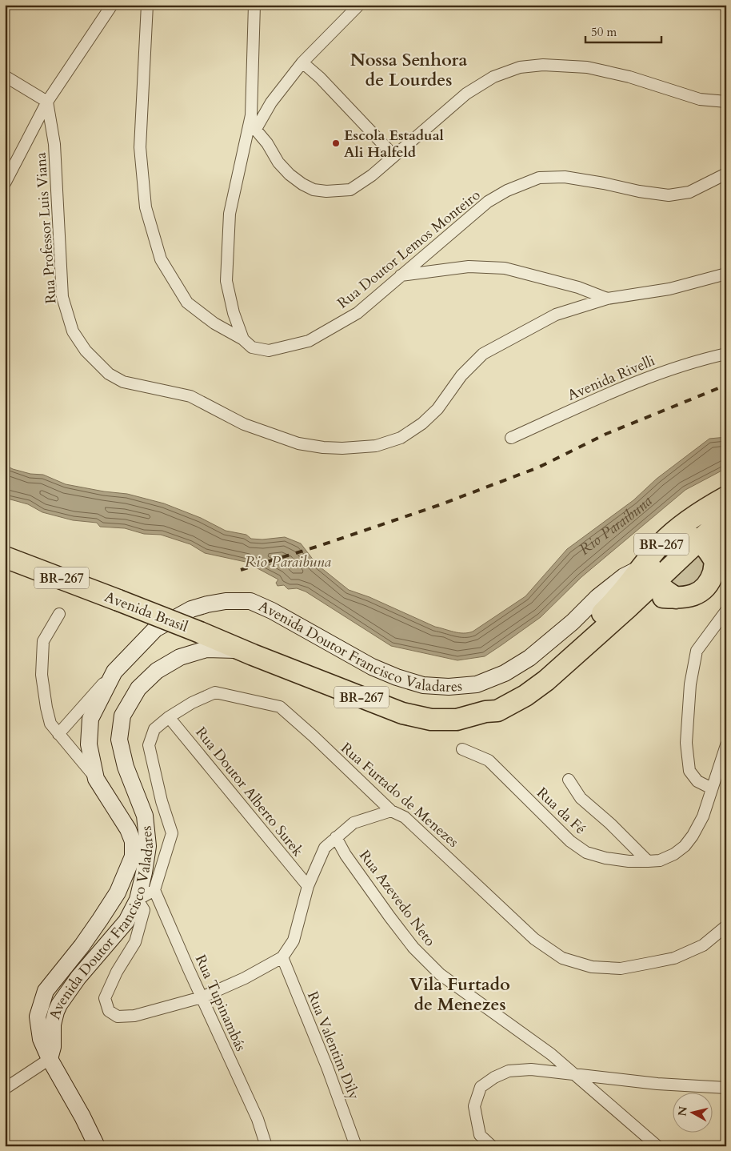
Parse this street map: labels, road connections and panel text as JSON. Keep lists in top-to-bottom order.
{
  "streets": {
    "highway": ["BR-267", "Avenida Brasil", "Avenida Doutor Francisco Valadares"],
    "street": [
      "Rua Professor Luis Viana",
      "Rua Doutor Lemos Monteiro",
      "Avenida Rivelli",
      "Rua Doutor Alberto Surek",
      "Rua Furtado de Menezes",
      "Rua da Fé",
      "Rua Azevedo Neto",
      "Rua Tupinambás",
      "Rua Valentim Dily"
    ]
  },
  "crossings": [
    ["BR-267", "Avenida Doutor Francisco Valadares"],
    ["Avenida Brasil", "Avenida Doutor Francisco Valadares"],
    ["Rua Doutor Alberto Surek", "Rua Furtado de Menezes"],
    ["Rua Furtado de Menezes", "Rua Tupinambás"]
  ],
  "districts": ["Nossa Senhora de Lourdes", "Vila Furtado de Menezes"],
  "water": ["Rio Paraibuna"],
  "places": ["Escola Estadual Ali Halfeld"],
  "scale_bar": "50 m",
  "north": "left"
}
